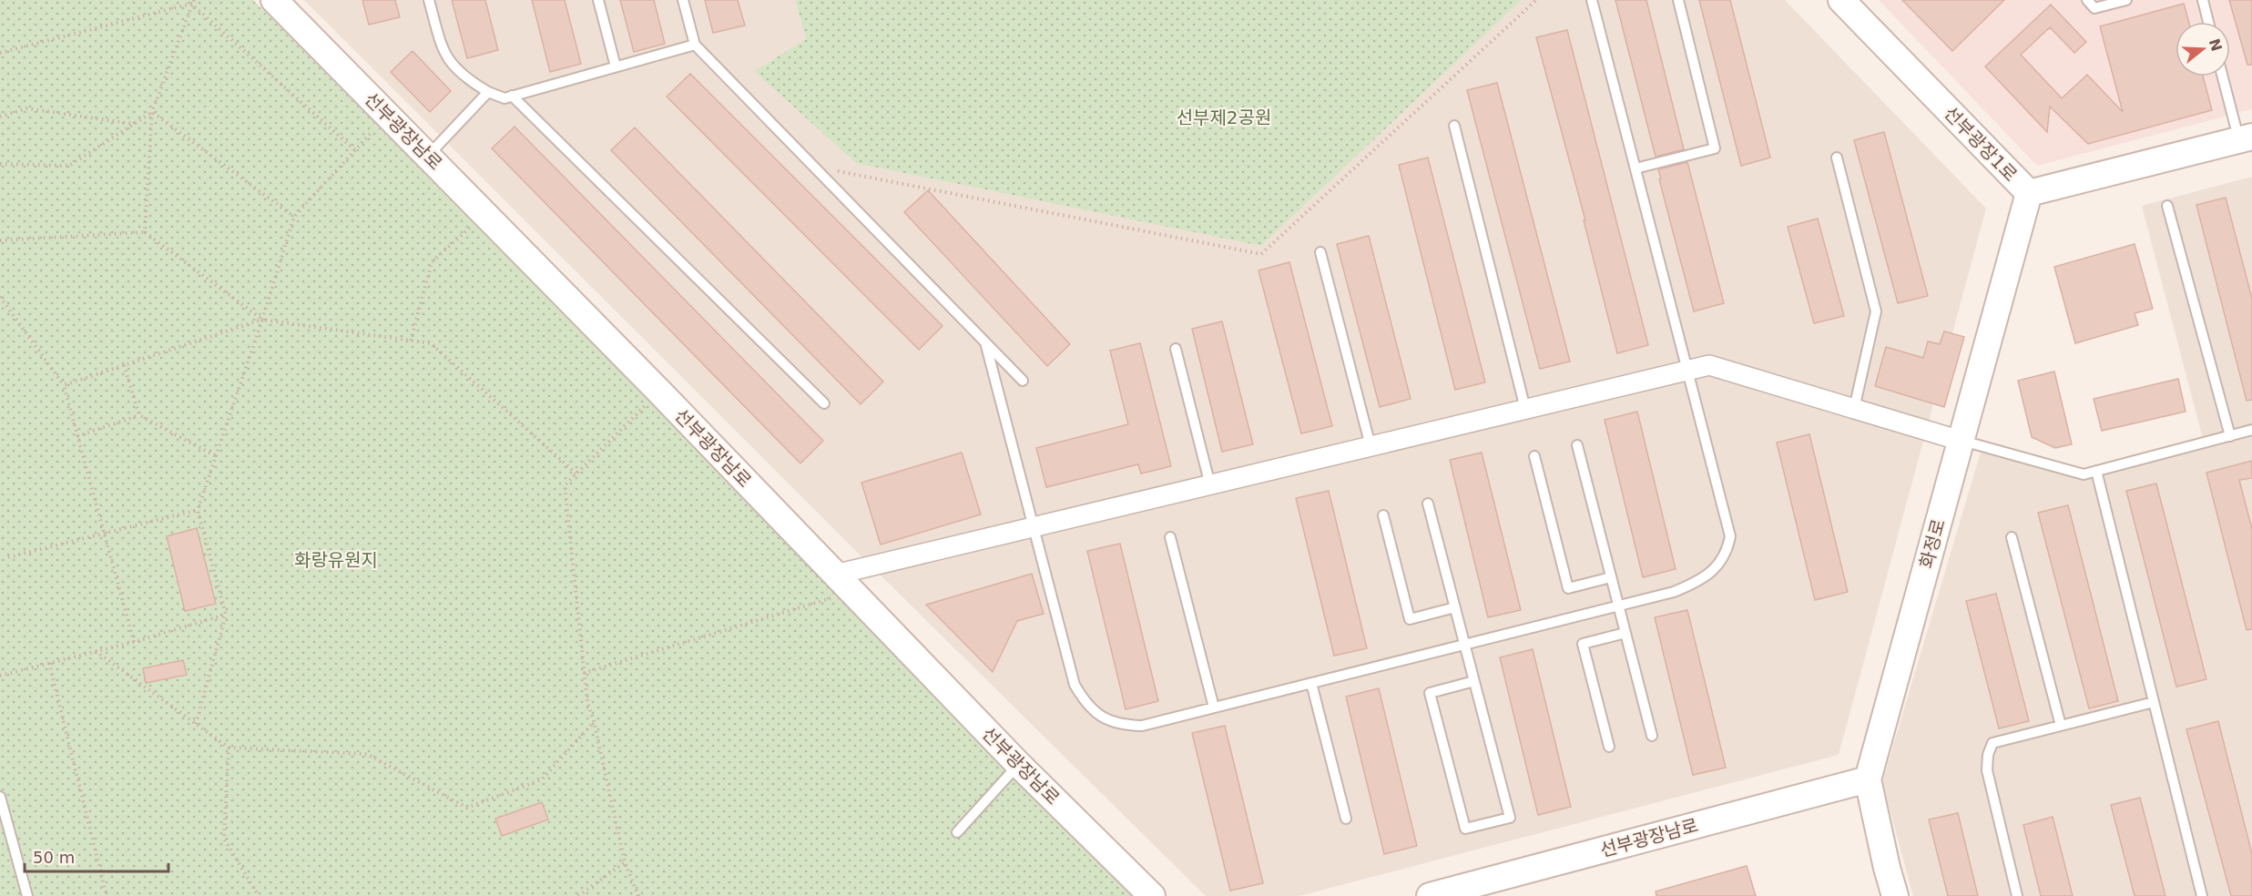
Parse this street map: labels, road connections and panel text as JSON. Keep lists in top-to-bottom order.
{
  "streets": {
    "street": ["선부광장남로", "선부광장1로", "화정로"]
  },
  "crossings": [
    ["선부광장남로", "화정로"],
    ["선부광장1로", "화정로"]
  ],
  "parks": ["선부제2공원", "화랑유원지"],
  "scale_bar": "50 m",
  "north": "right"
}
